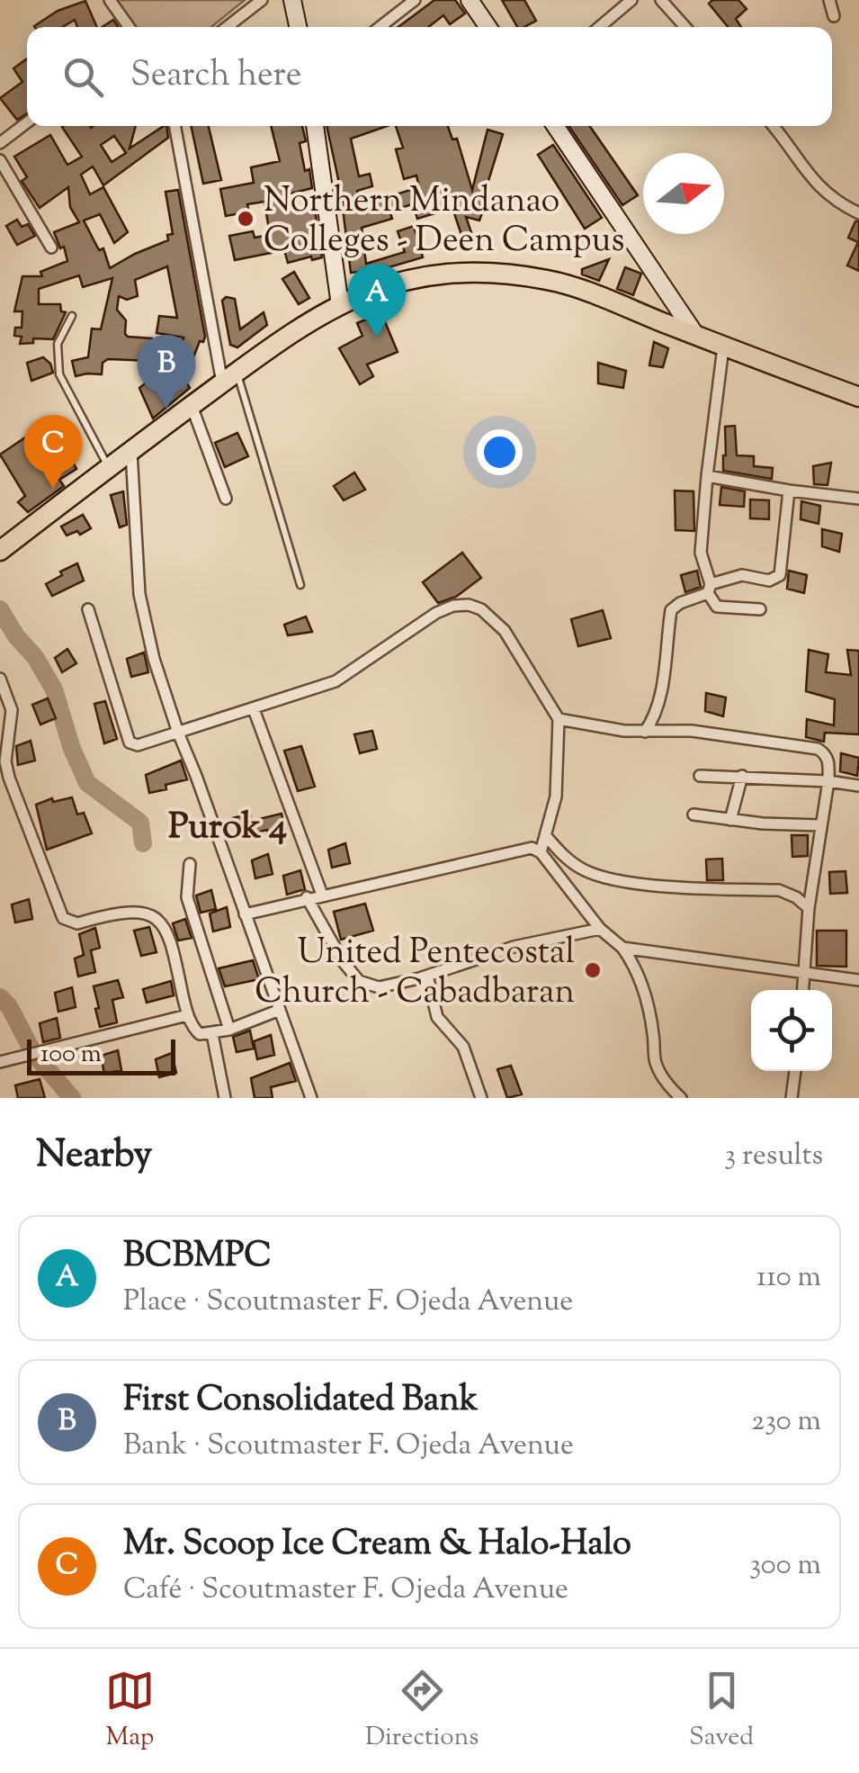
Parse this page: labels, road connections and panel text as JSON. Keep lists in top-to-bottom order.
{
  "districts": ["Purok 4"],
  "places": ["Northern Mindanao Colleges - Deen Campus", "United Pentecostal Church - Cabadbaran"],
  "scale_bar": "100 m",
  "north": "right",
  "page": {
    "search": "Search here",
    "pins": ["A", "B", "C"],
    "scale": "100 m",
    "heading": ["Nearby", "3 results"],
    "list": [
      {
        "mark": "A",
        "name": "BCBMPC",
        "note": "Place · Scoutmaster F. Ojeda Avenue",
        "value": "110 m"
      },
      {
        "mark": "B",
        "name": "First Consolidated Bank",
        "note": "Bank · Scoutmaster F. Ojeda Avenue",
        "value": "230 m"
      },
      {
        "mark": "C",
        "name": "Mr. Scoop Ice Cream & Halo-Halo",
        "note": "Café · Scoutmaster F. Ojeda Avenue",
        "value": "300 m"
      }
    ],
    "nav": ["Map", "Directions", "Saved"]
  }
}
